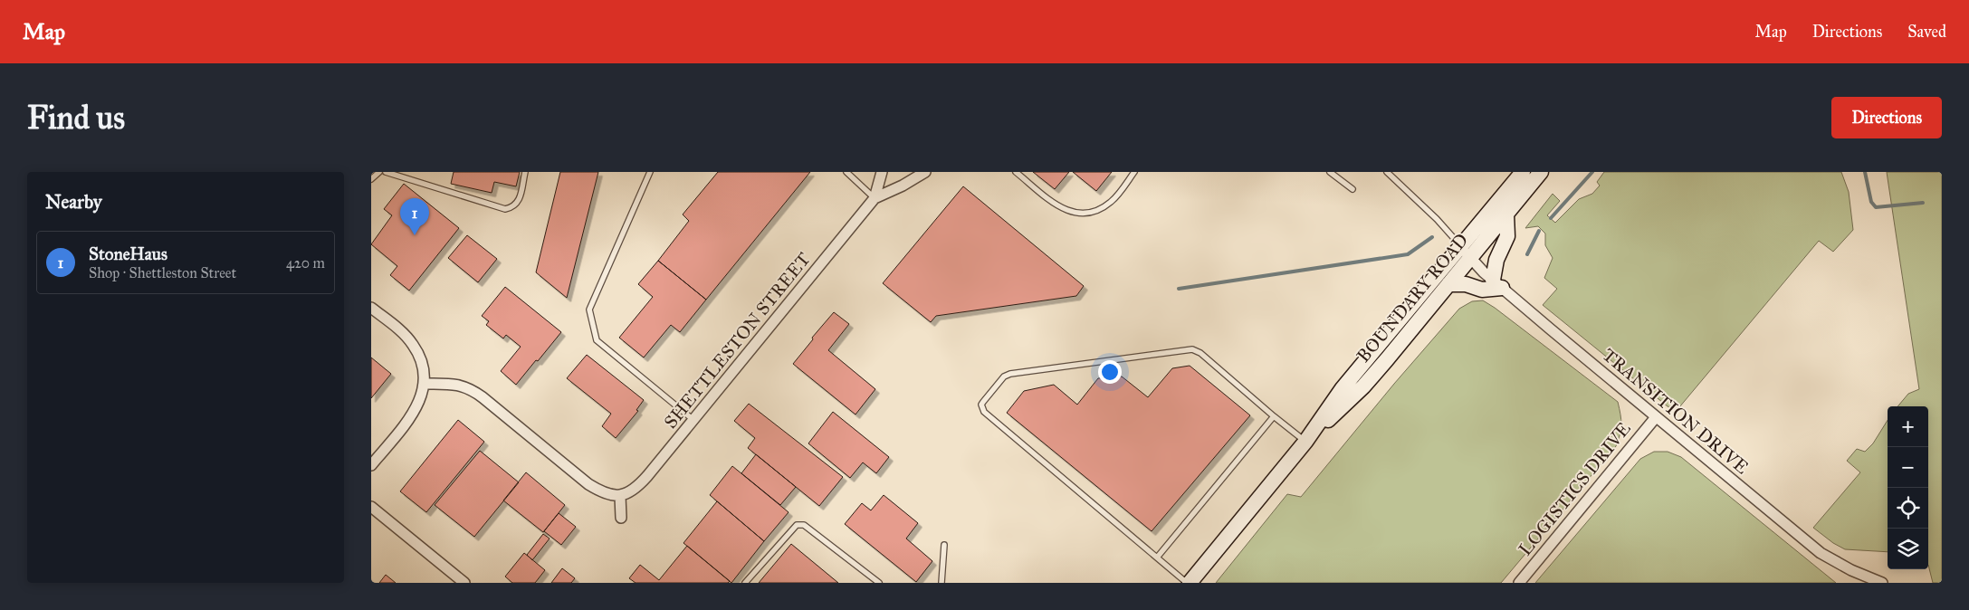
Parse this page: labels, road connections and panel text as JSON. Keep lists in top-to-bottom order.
{
  "streets": {
    "main road": ["BOUNDARY ROAD"],
    "street": ["SHETTLESTON STREET", "TRANSITION DRIVE", "LOGISTICS DRIVE"]
  },
  "crossings": [
    ["BOUNDARY ROAD", "TRANSITION DRIVE"],
    ["TRANSITION DRIVE", "LOGISTICS DRIVE"]
  ],
  "page": {
    "header": "Map",
    "nav": ["Map", "Directions", "Saved"],
    "buttons": "Directions",
    "title": "Find us",
    "heading": "Nearby",
    "pins": "1",
    "list": [
      {
        "mark": "1",
        "name": "StoneHaus",
        "note": "Shop · Shettleston Street",
        "value": "420 m"
      }
    ],
    "map_buttons": ["+", "−"]
  }
}
